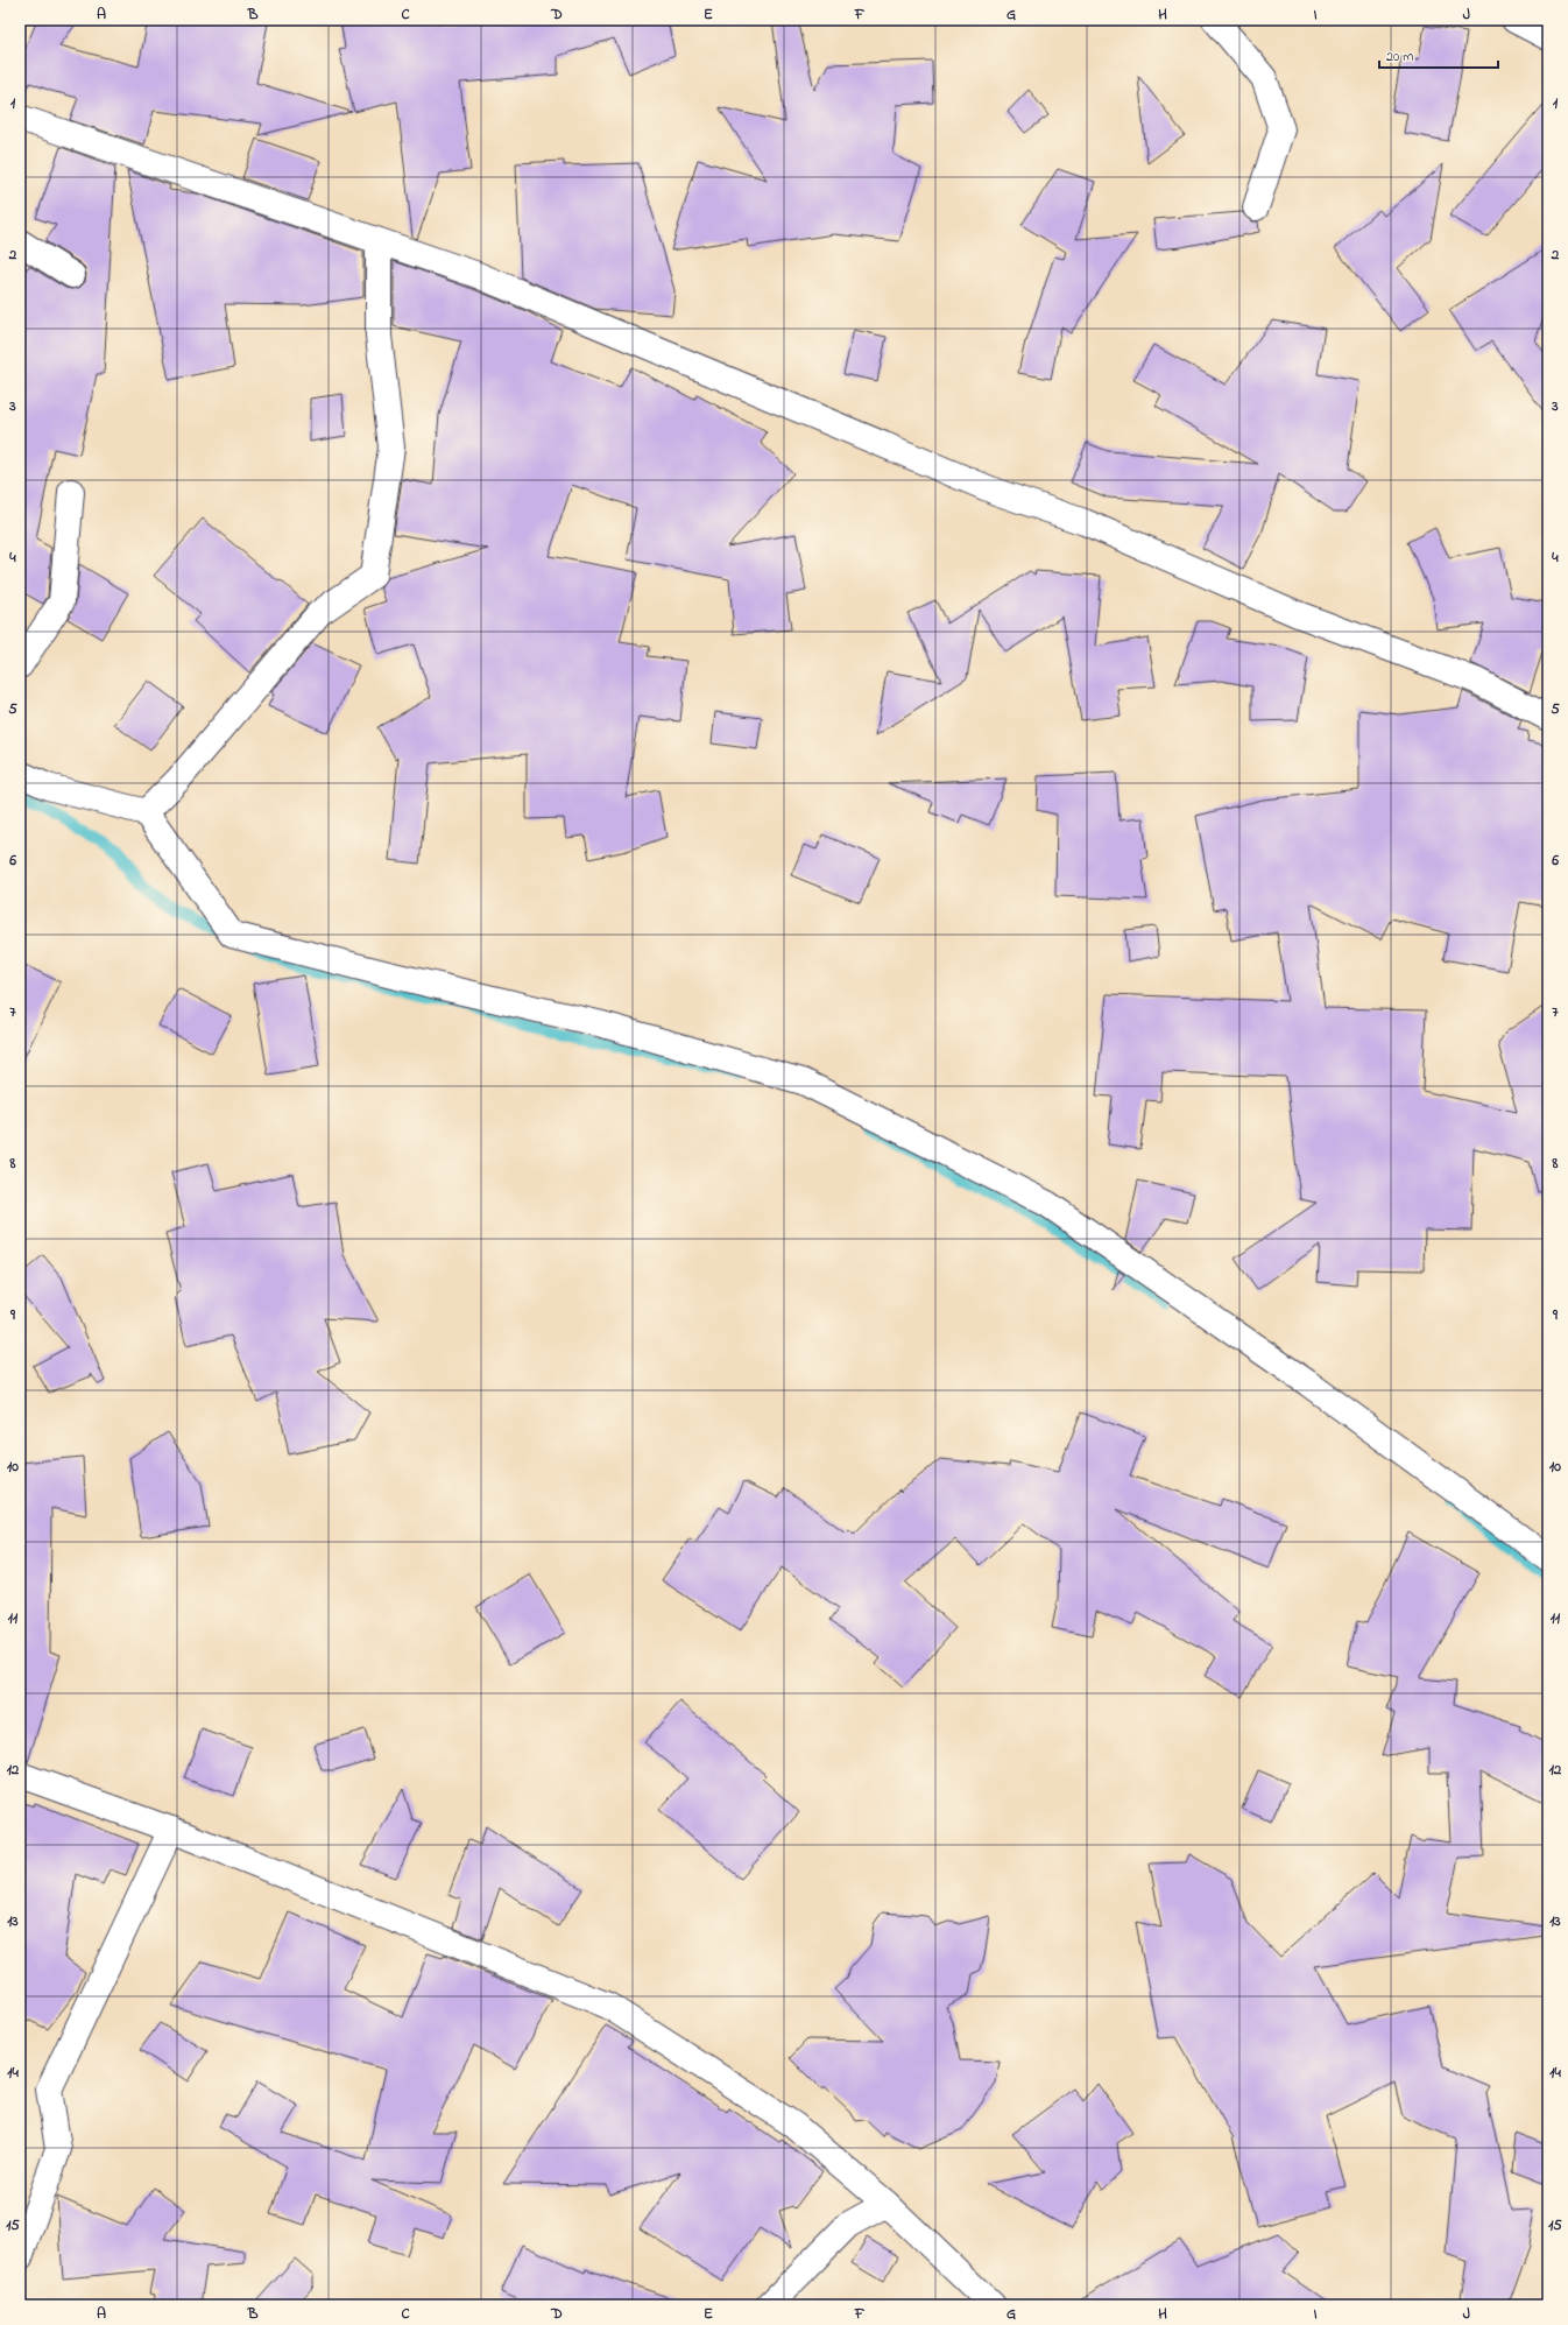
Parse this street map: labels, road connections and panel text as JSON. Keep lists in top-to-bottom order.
{
  "scale_bar": "20 m",
  "grid": {
    "columns": [
      "A",
      "B",
      "C",
      "D",
      "E",
      "F",
      "G",
      "H",
      "I",
      "J"
    ],
    "rows": [
      "1",
      "2",
      "3",
      "4",
      "5",
      "6",
      "7",
      "8",
      "9",
      "10",
      "11",
      "12",
      "13",
      "14",
      "15"
    ]
  }
}
